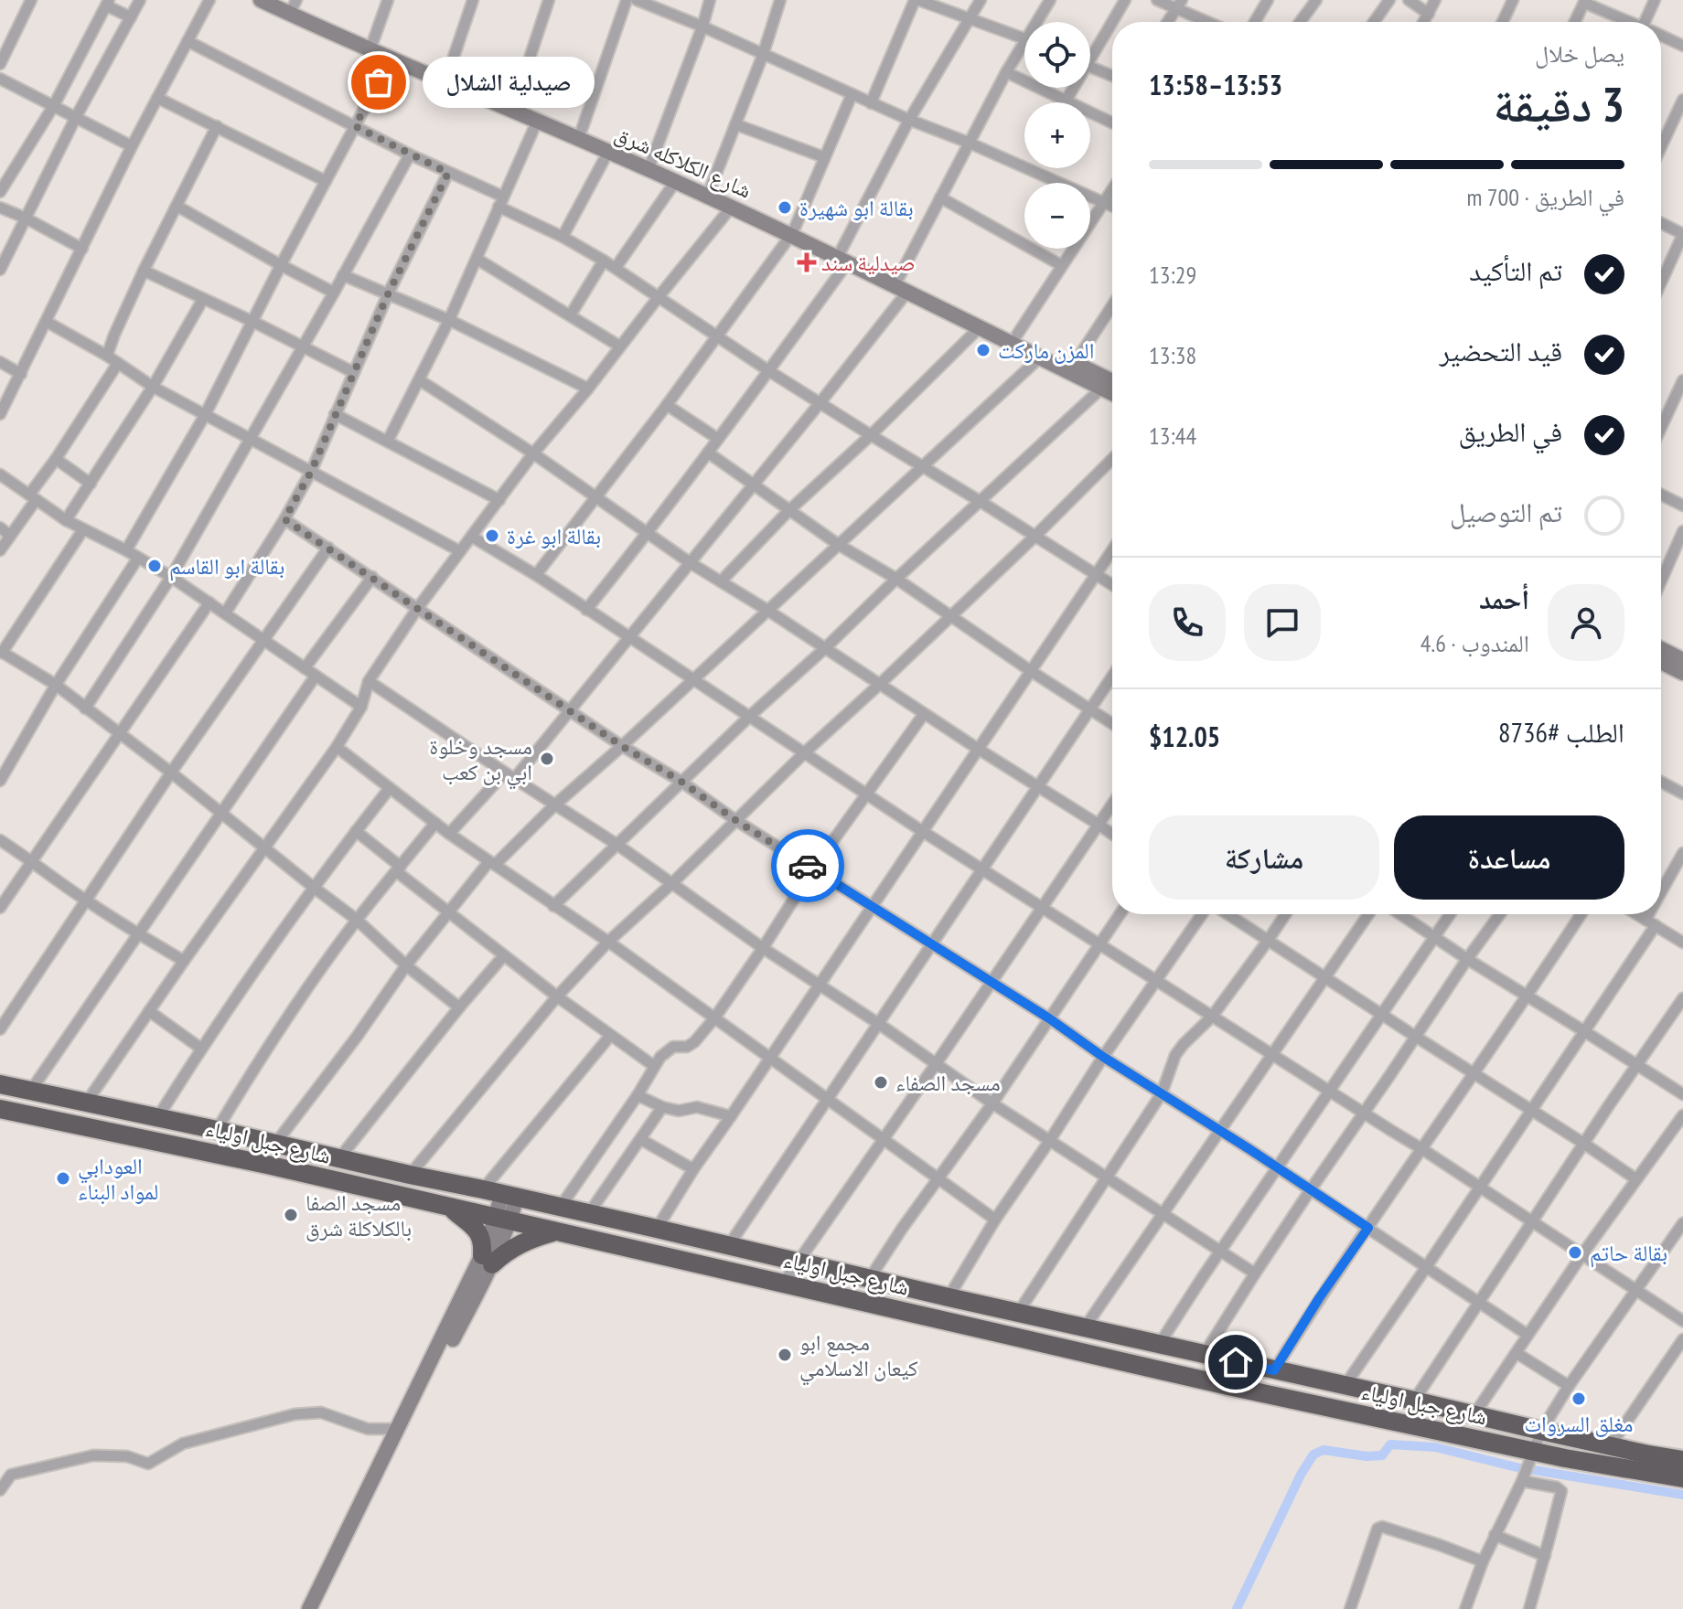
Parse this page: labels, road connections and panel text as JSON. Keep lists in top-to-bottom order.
{
  "streets": {
    "highway": ["شارع جبل اولياء"],
    "street": ["شارع الكلاكله شرق"]
  },
  "places": {
    "other": [
      "صيدلية الشلال",
      "بقالة ابو شهيرة",
      "المزن ماركت",
      "بقالة ابو غرة",
      "بقالة ابو القاسم",
      "مسجد وخلوة ابي بن كعب",
      "مسجد الصفاء",
      "العودابي لمواد البناء",
      "مسجد الصفا بالكلاكلة شرق",
      "بقالة حاتم",
      "مجمع ابو كيعان الاسلامي",
      "مغلق السروات"
    ],
    "health": ["صيدلية سند"]
  },
  "page": {
    "map_buttons": ["+", "−"],
    "heading": ["3 دقيقة", "يصل خلال", "13:53–13:58"],
    "panel": [
      "أحمد",
      "المندوب · 4.6",
      "الطلب #8736",
      "$12.05"
    ],
    "bubble": "صيدلية الشلال",
    "bar": "في الطريق · 700 m",
    "list": [
      ["تم التأكيد", "13:29"],
      ["قيد التحضير", "13:38"],
      ["في الطريق", "13:44"],
      "تم التوصيل"
    ],
    "buttons": ["مساعدة", "مشاركة"]
  }
}
